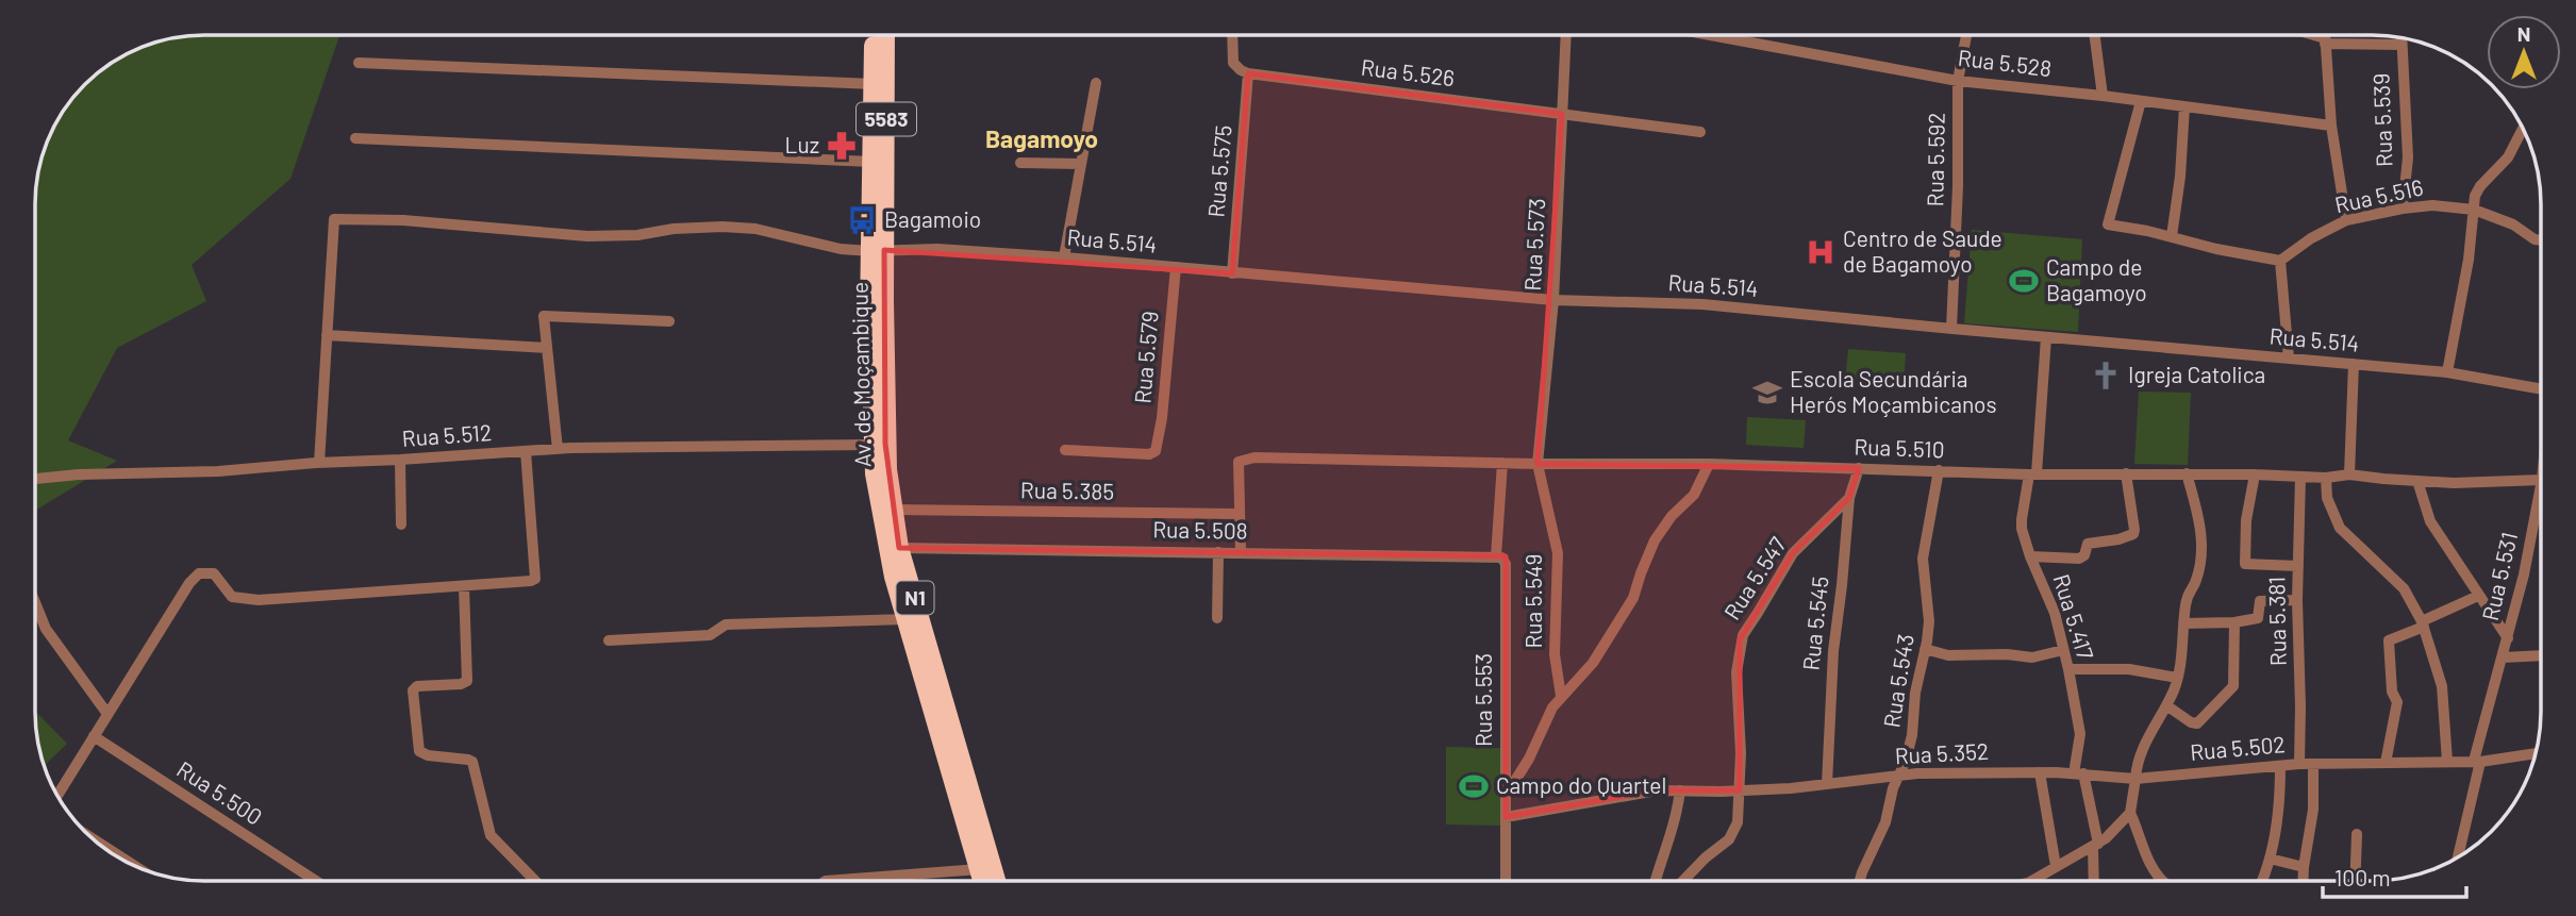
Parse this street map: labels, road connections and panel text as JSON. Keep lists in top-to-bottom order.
{
  "streets": {
    "highway": ["5583", "Av. de Moçambique", "N1"],
    "street": [
      "Rua 5.528",
      "Rua 5.526",
      "Rua 5.539",
      "Rua 5.592",
      "Rua 5.575",
      "Rua 5.516",
      "Rua 5.514",
      "Rua 5.573",
      "Rua 5.579",
      "Rua 5.512",
      "Rua 5.510",
      "Rua 5.385",
      "Rua 5.508",
      "Rua 5.531",
      "Rua 5.547",
      "Rua 5.549",
      "Rua 5.417",
      "Rua 5.381",
      "Rua 5.545",
      "Rua 5.543",
      "Rua 5.553",
      "Rua 5.502",
      "Rua 5.352",
      "Rua 5.500"
    ]
  },
  "crossings": [
    ["Rua 5.528", "Rua 5.592"],
    ["Rua 5.526", "Rua 5.575"],
    ["Rua 5.526", "Rua 5.573"],
    ["Rua 5.539", "Rua 5.516"],
    ["Rua 5.592", "Rua 5.514"],
    ["Rua 5.575", "Rua 5.514"],
    ["Rua 5.514", "Rua 5.573"],
    ["Rua 5.514", "Rua 5.579"],
    ["Rua 5.514", "Av. de Moçambique"],
    ["Rua 5.514", "Rua 5.417"],
    ["Rua 5.573", "Rua 5.510"],
    ["Rua 5.573", "Rua 5.549"],
    ["Av. de Moçambique", "Rua 5.512"],
    ["Av. de Moçambique", "Rua 5.385"],
    ["Av. de Moçambique", "Rua 5.508"],
    ["Rua 5.510", "Rua 5.385"],
    ["Rua 5.510", "Rua 5.549"],
    ["Rua 5.510", "Rua 5.417"],
    ["Rua 5.510", "Rua 5.381"],
    ["Rua 5.510", "Rua 5.545"],
    ["Rua 5.510", "Rua 5.543"],
    ["Rua 5.510", "Rua 5.553"],
    ["Rua 5.508", "Rua 5.553"],
    ["Rua 5.531", "Rua 5.502"],
    ["Rua 5.547", "Rua 5.545"],
    ["Rua 5.547", "Rua 5.352"],
    ["Rua 5.417", "Rua 5.352"],
    ["Rua 5.381", "Rua 5.502"],
    ["Rua 5.545", "Rua 5.352"],
    ["Rua 5.543", "Rua 5.352"],
    ["Rua 5.553", "Rua 5.352"],
    ["Rua 5.502", "Rua 5.352"]
  ],
  "districts": ["Bagamoyo"],
  "places": {
    "pharmacy": ["Luz"],
    "bus stop": ["Bagamoio"],
    "hospital": ["Centro de Saude de Bagamoyo"],
    "sports": ["Campo de Bagamoyo", "Campo do Quartel"],
    "church": ["Igreja Catolica"],
    "school or university": ["Escola Secundária Herós Moçambicanos"]
  },
  "scale_bar": "100 m",
  "north": "top"
}
